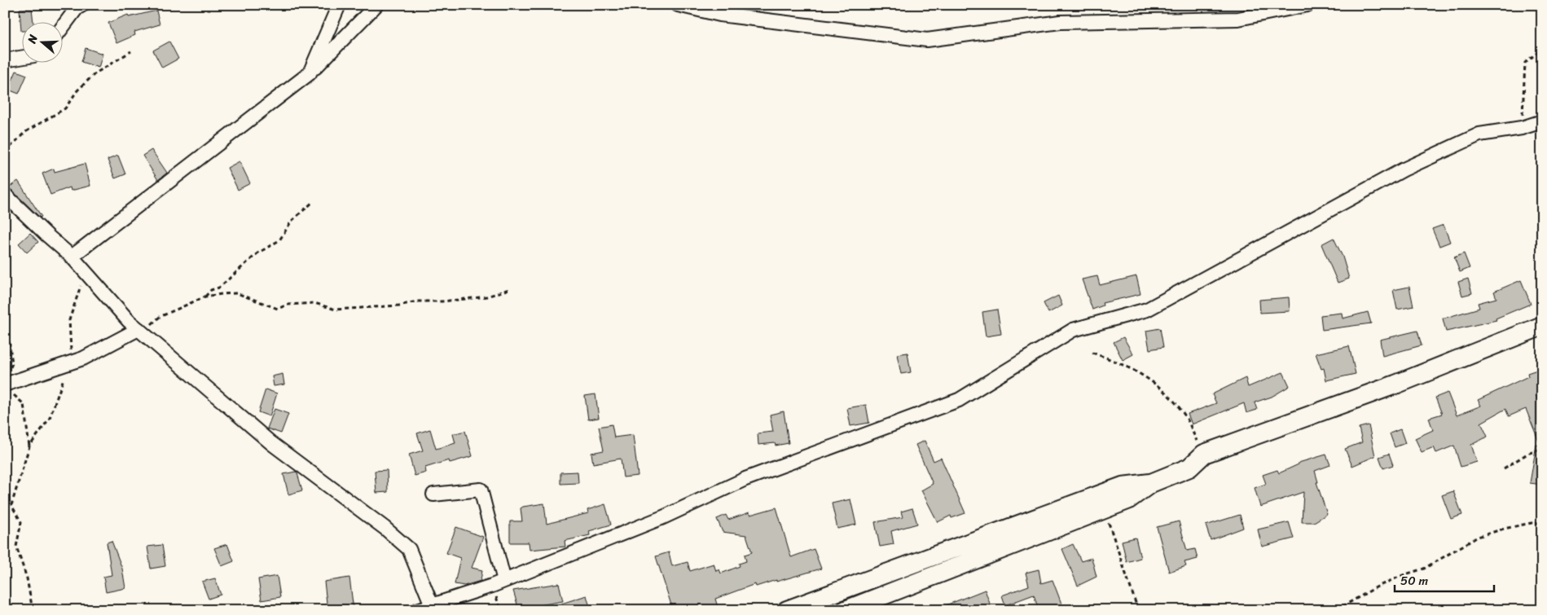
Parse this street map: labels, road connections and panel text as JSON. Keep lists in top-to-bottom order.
{
  "scale_bar": "50 m",
  "north": "left"
}
